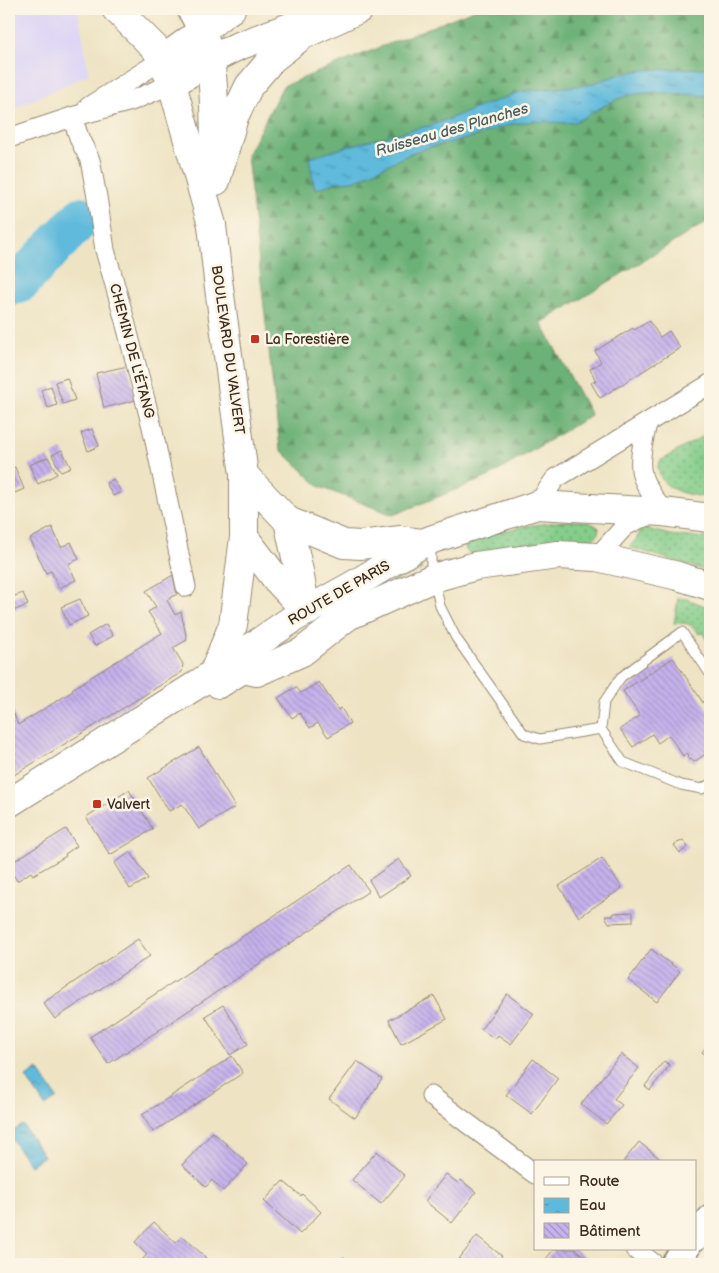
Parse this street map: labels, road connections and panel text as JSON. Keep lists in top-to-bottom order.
{
  "streets": {
    "main road": ["BOULEVARD DU VALVERT", "ROUTE DE PARIS"],
    "street": ["CHEMIN DE L'ÉTANG"]
  },
  "crossings": [
    ["BOULEVARD DU VALVERT", "ROUTE DE PARIS"]
  ],
  "water": ["Ruisseau des Planches"],
  "places": {
    "transit": ["La Forestière", "Valvert"]
  },
  "legend": ["Route", "Eau", "Bâtiment"]
}
